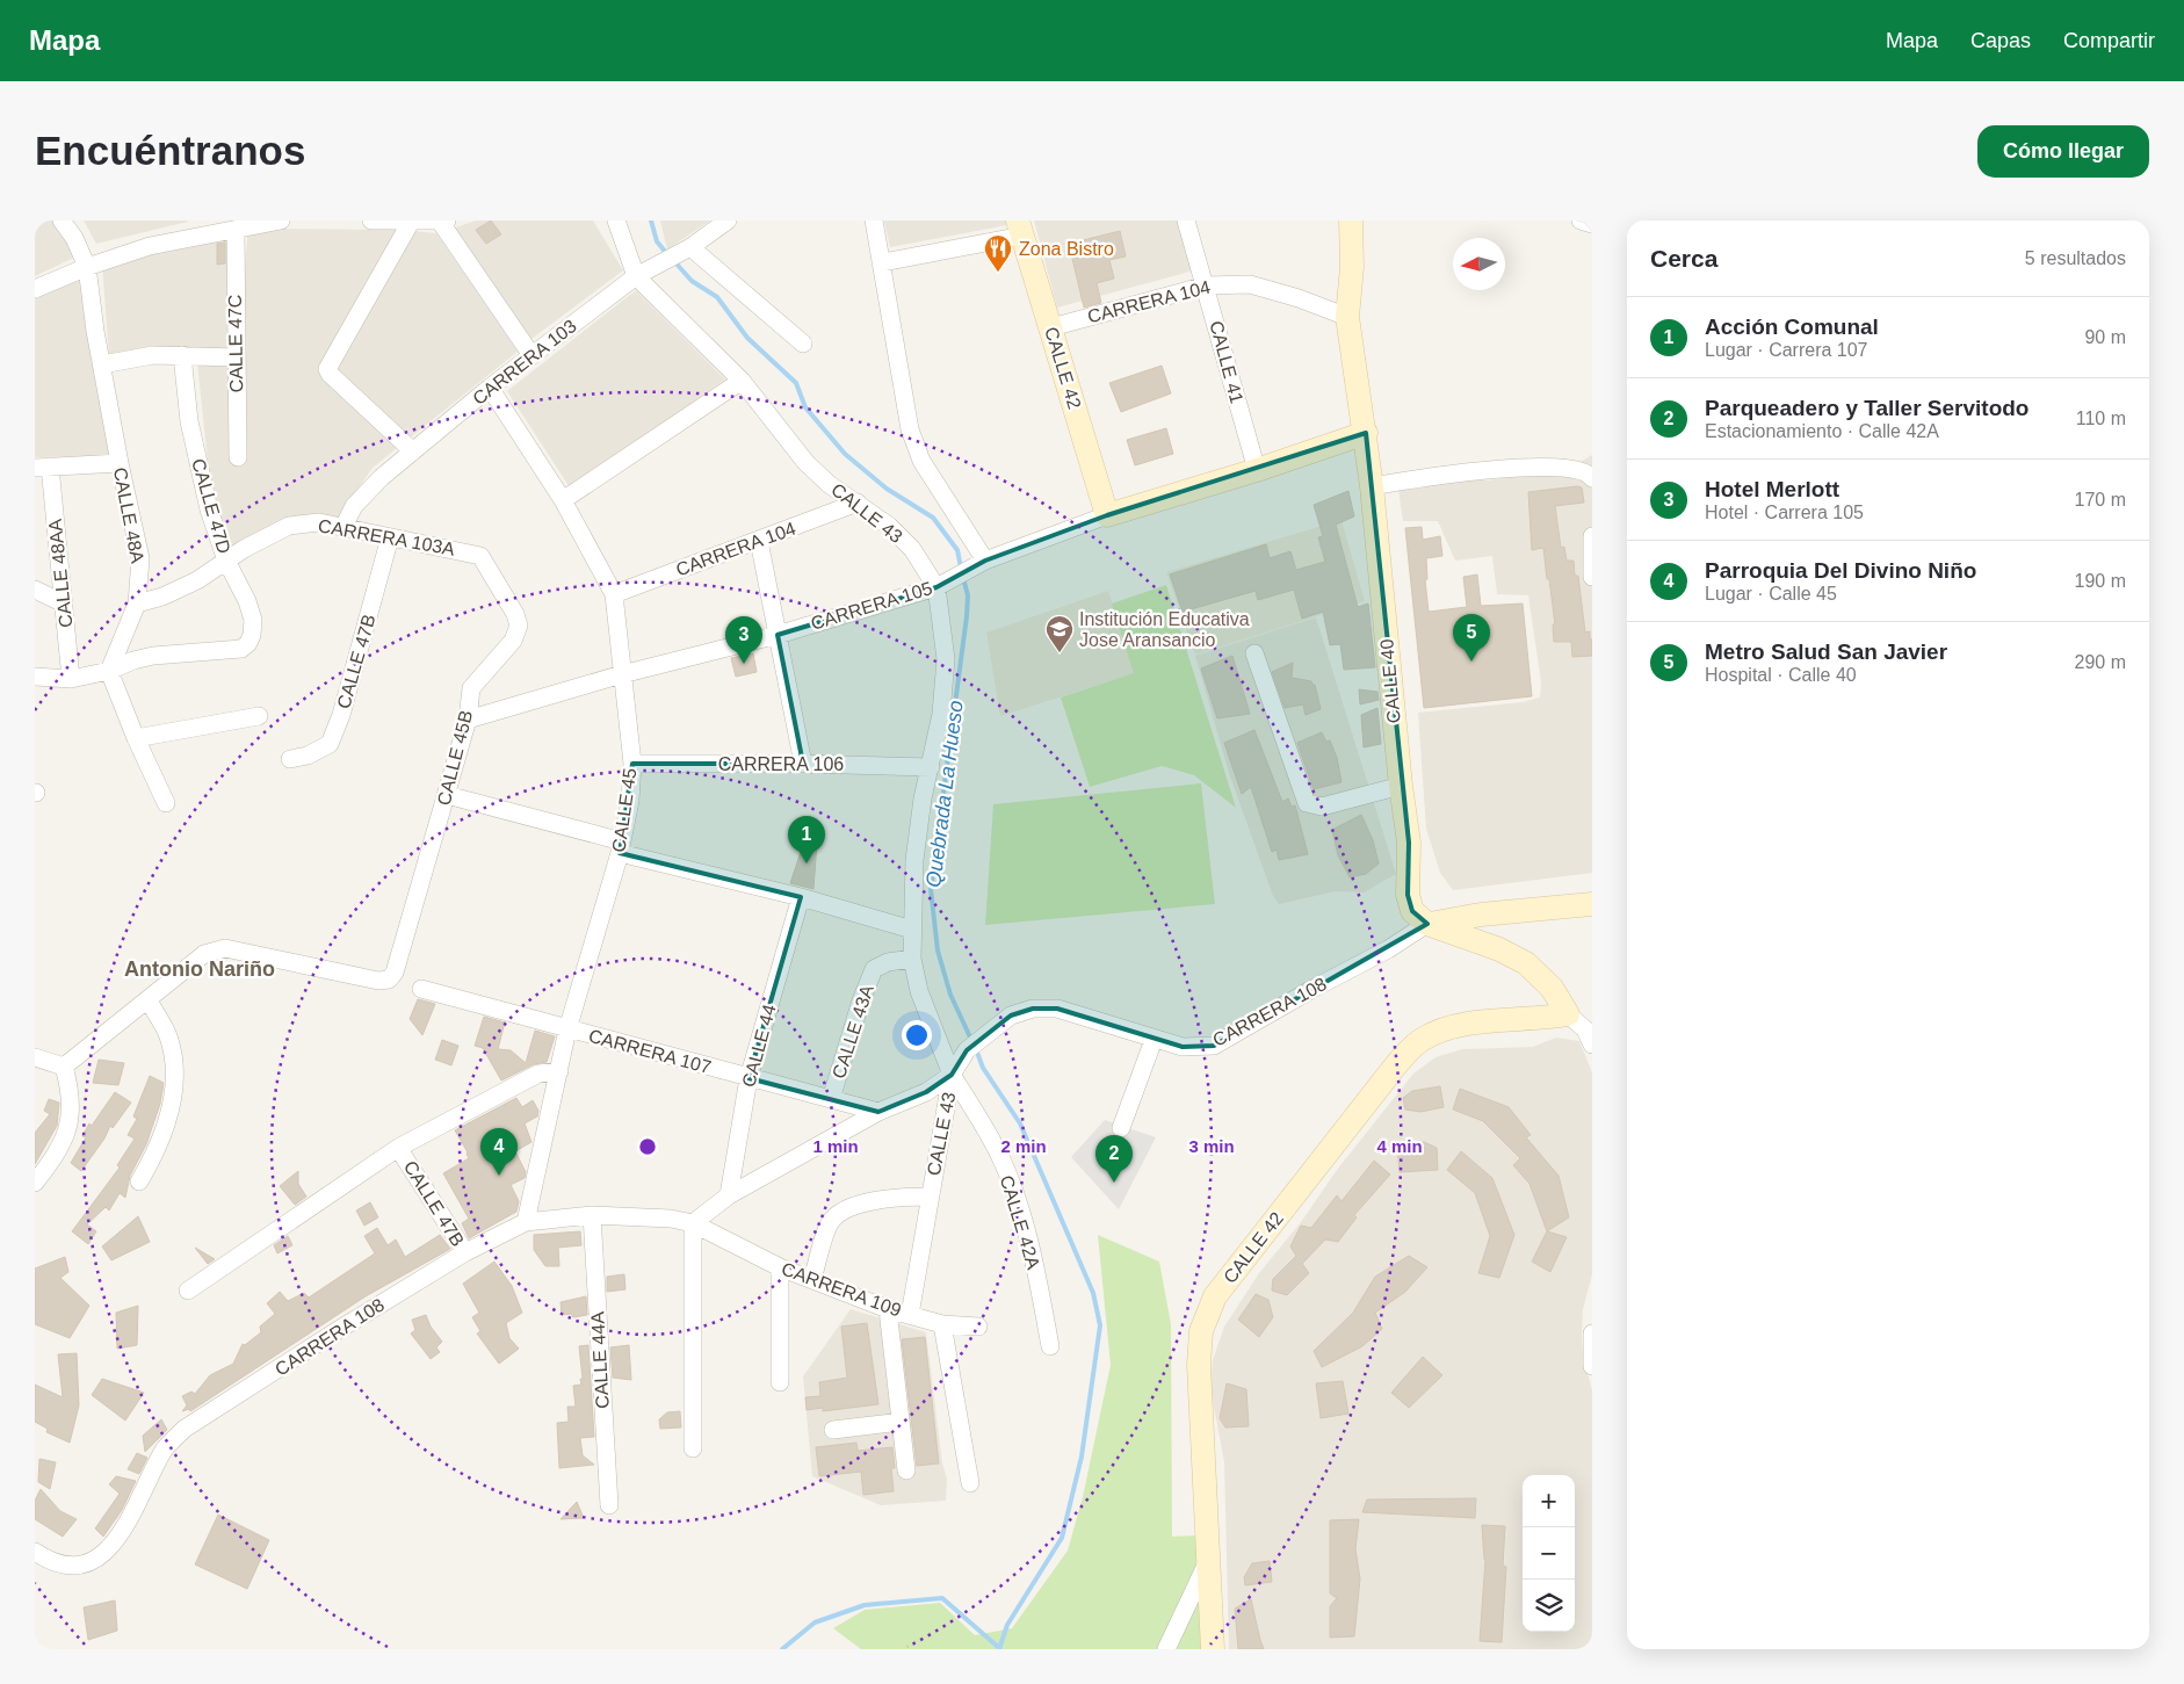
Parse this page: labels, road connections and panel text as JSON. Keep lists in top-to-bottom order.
{
  "streets": {
    "street": [
      "CARRERA 104",
      "CALLE 47C",
      "CARRERA 103",
      "CALLE 41",
      "CALLE 42",
      "CALLE 47D",
      "CALLE 43",
      "CALLE 48A",
      "CARRERA 103A",
      "CALLE 48AA",
      "CARRERA 105",
      "CALLE 47B",
      "CALLE 40",
      "CALLE 45B",
      "CARRERA 106",
      "CALLE 45",
      "CARRERA 108",
      "CALLE 43A",
      "CALLE 44",
      "CARRERA 107",
      "CALLE 42A",
      "CARRERA 109",
      "CALLE 44A"
    ]
  },
  "crossings": [
    ["CARRERA 104", "CALLE 41"],
    ["CARRERA 104", "CALLE 42"],
    ["CARRERA 104", "CALLE 43"],
    ["CARRERA 104", "CALLE 40"],
    ["CARRERA 104", "CALLE 45"],
    ["CARRERA 103", "CALLE 43"],
    ["CARRERA 103", "CARRERA 103A"],
    ["CARRERA 103", "CALLE 45"],
    ["CALLE 41", "CARRERA 105"],
    ["CALLE 42", "CARRERA 105"],
    ["CALLE 47D", "CALLE 48A"],
    ["CALLE 47D", "CARRERA 103A"],
    ["CALLE 43", "CARRERA 105"],
    ["CALLE 43", "CARRERA 106"],
    ["CALLE 43", "CARRERA 108"],
    ["CALLE 43", "CALLE 43A"],
    ["CALLE 43", "CALLE 42A"],
    ["CALLE 43", "CARRERA 109"],
    ["CALLE 48A", "CARRERA 103A"],
    ["CARRERA 103A", "CALLE 47B"],
    ["CARRERA 103A", "CALLE 45B"],
    ["CARRERA 105", "CALLE 40"],
    ["CARRERA 105", "CALLE 45B"],
    ["CARRERA 105", "CALLE 45"],
    ["CALLE 47B", "CALLE 45"],
    ["CALLE 47B", "CARRERA 108"],
    ["CALLE 40", "CARRERA 108"],
    ["CARRERA 106", "CALLE 45"],
    ["CALLE 45", "CARRERA 108"],
    ["CALLE 45", "CARRERA 107"],
    ["CARRERA 108", "CALLE 44"],
    ["CARRERA 108", "CARRERA 107"],
    ["CARRERA 108", "CALLE 42A"],
    ["CARRERA 108", "CARRERA 109"],
    ["CARRERA 108", "CALLE 44A"],
    ["CALLE 43A", "CARRERA 107"],
    ["CALLE 44", "CARRERA 107"]
  ],
  "districts": ["Antonio Nariño"],
  "water": ["Quebrada La Hueso"],
  "places": {
    "restaurant": ["Zona Bistro"],
    "school or university": ["Institución Educativa Jose Aransancio"]
  },
  "north": "left",
  "page": {
    "header": "Mapa",
    "nav": ["Mapa", "Capas", "Compartir"],
    "buttons": "Cómo llegar",
    "title": "Encuéntranos",
    "heading": ["Cerca", "5 resultados"],
    "list": [
      {
        "mark": "1",
        "name": "Acción Comunal",
        "note": "Lugar · Carrera 107",
        "value": "90 m"
      },
      {
        "mark": "2",
        "name": "Parqueadero y Taller Servitodo",
        "note": "Estacionamiento · Calle 42A",
        "value": "110 m"
      },
      {
        "mark": "3",
        "name": "Hotel Merlott",
        "note": "Hotel · Carrera 105",
        "value": "170 m"
      },
      {
        "mark": "4",
        "name": "Parroquia Del Divino Niño",
        "note": "Lugar · Calle 45",
        "value": "190 m"
      },
      {
        "mark": "5",
        "name": "Metro Salud San Javier",
        "note": "Hospital · Calle 40",
        "value": "290 m"
      }
    ],
    "pins": [
      "5",
      "3",
      "1",
      "4",
      "2"
    ],
    "map_buttons": ["+", "−"]
  },
  "rings": [
    "1 min",
    "2 min",
    "3 min",
    "4 min"
  ]
}
